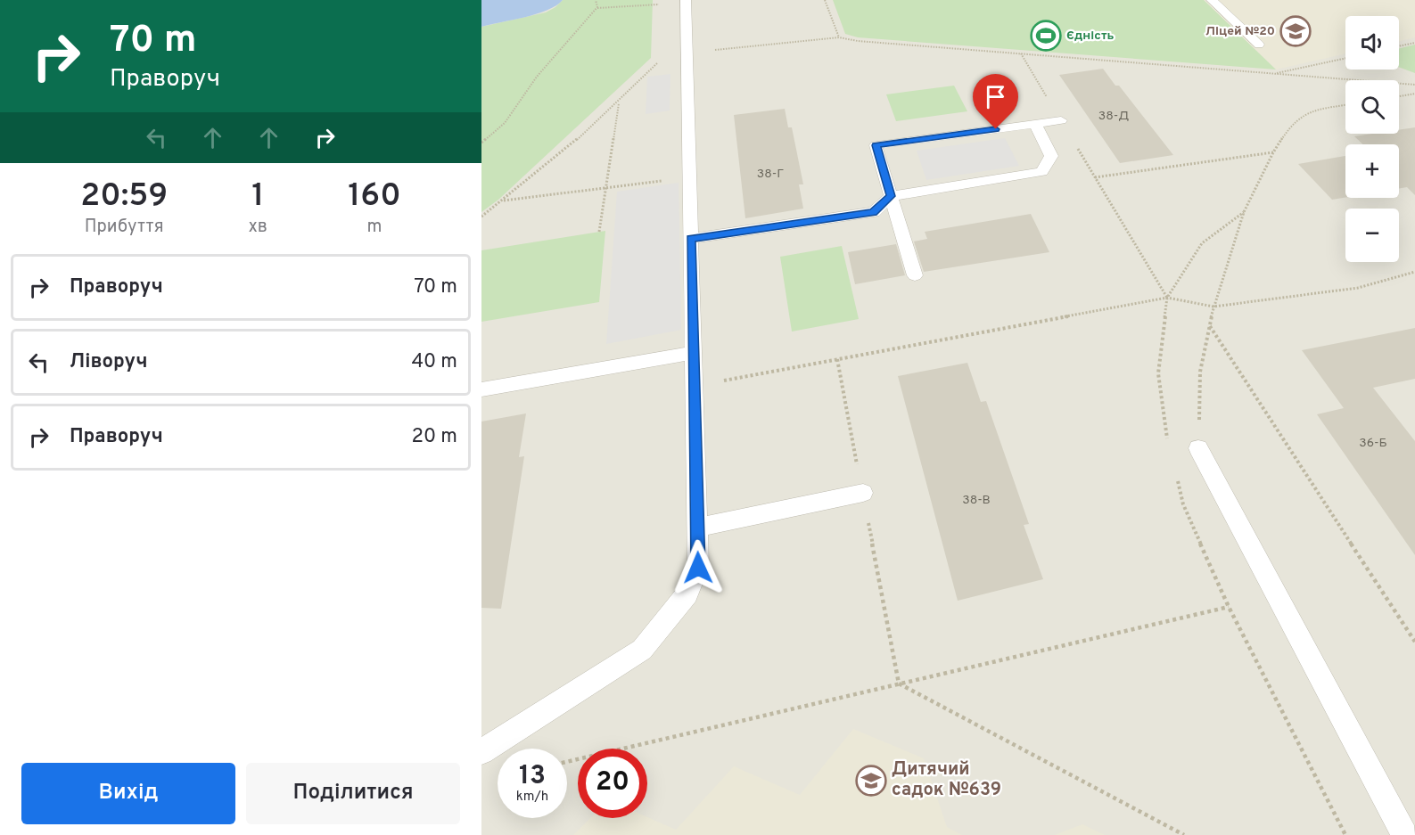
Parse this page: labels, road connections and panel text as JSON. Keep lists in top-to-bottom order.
{
  "places": {
    "school or university": ["Ліцей №20", "Дитячий садок №639"],
    "sports": ["Єдність"]
  },
  "house_numbers": [
    "38-Д",
    "38-Г",
    "36-Б",
    "38-В"
  ],
  "page": {
    "turn": ["70 m", "Праворуч"],
    "map_buttons": ["+", "−"],
    "eta": [
      "20:59",
      "Прибуття",
      "1",
      "хв",
      "160",
      "m"
    ],
    "list": [
      {
        "name": "Праворуч",
        "value": "70 m"
      },
      {
        "name": "Ліворуч",
        "value": "40 m"
      },
      {
        "name": "Праворуч",
        "value": "20 m"
      }
    ],
    "speed": "13 km/h",
    "limit": "20",
    "buttons": ["Вихід", "Поділитися"]
  }
}
